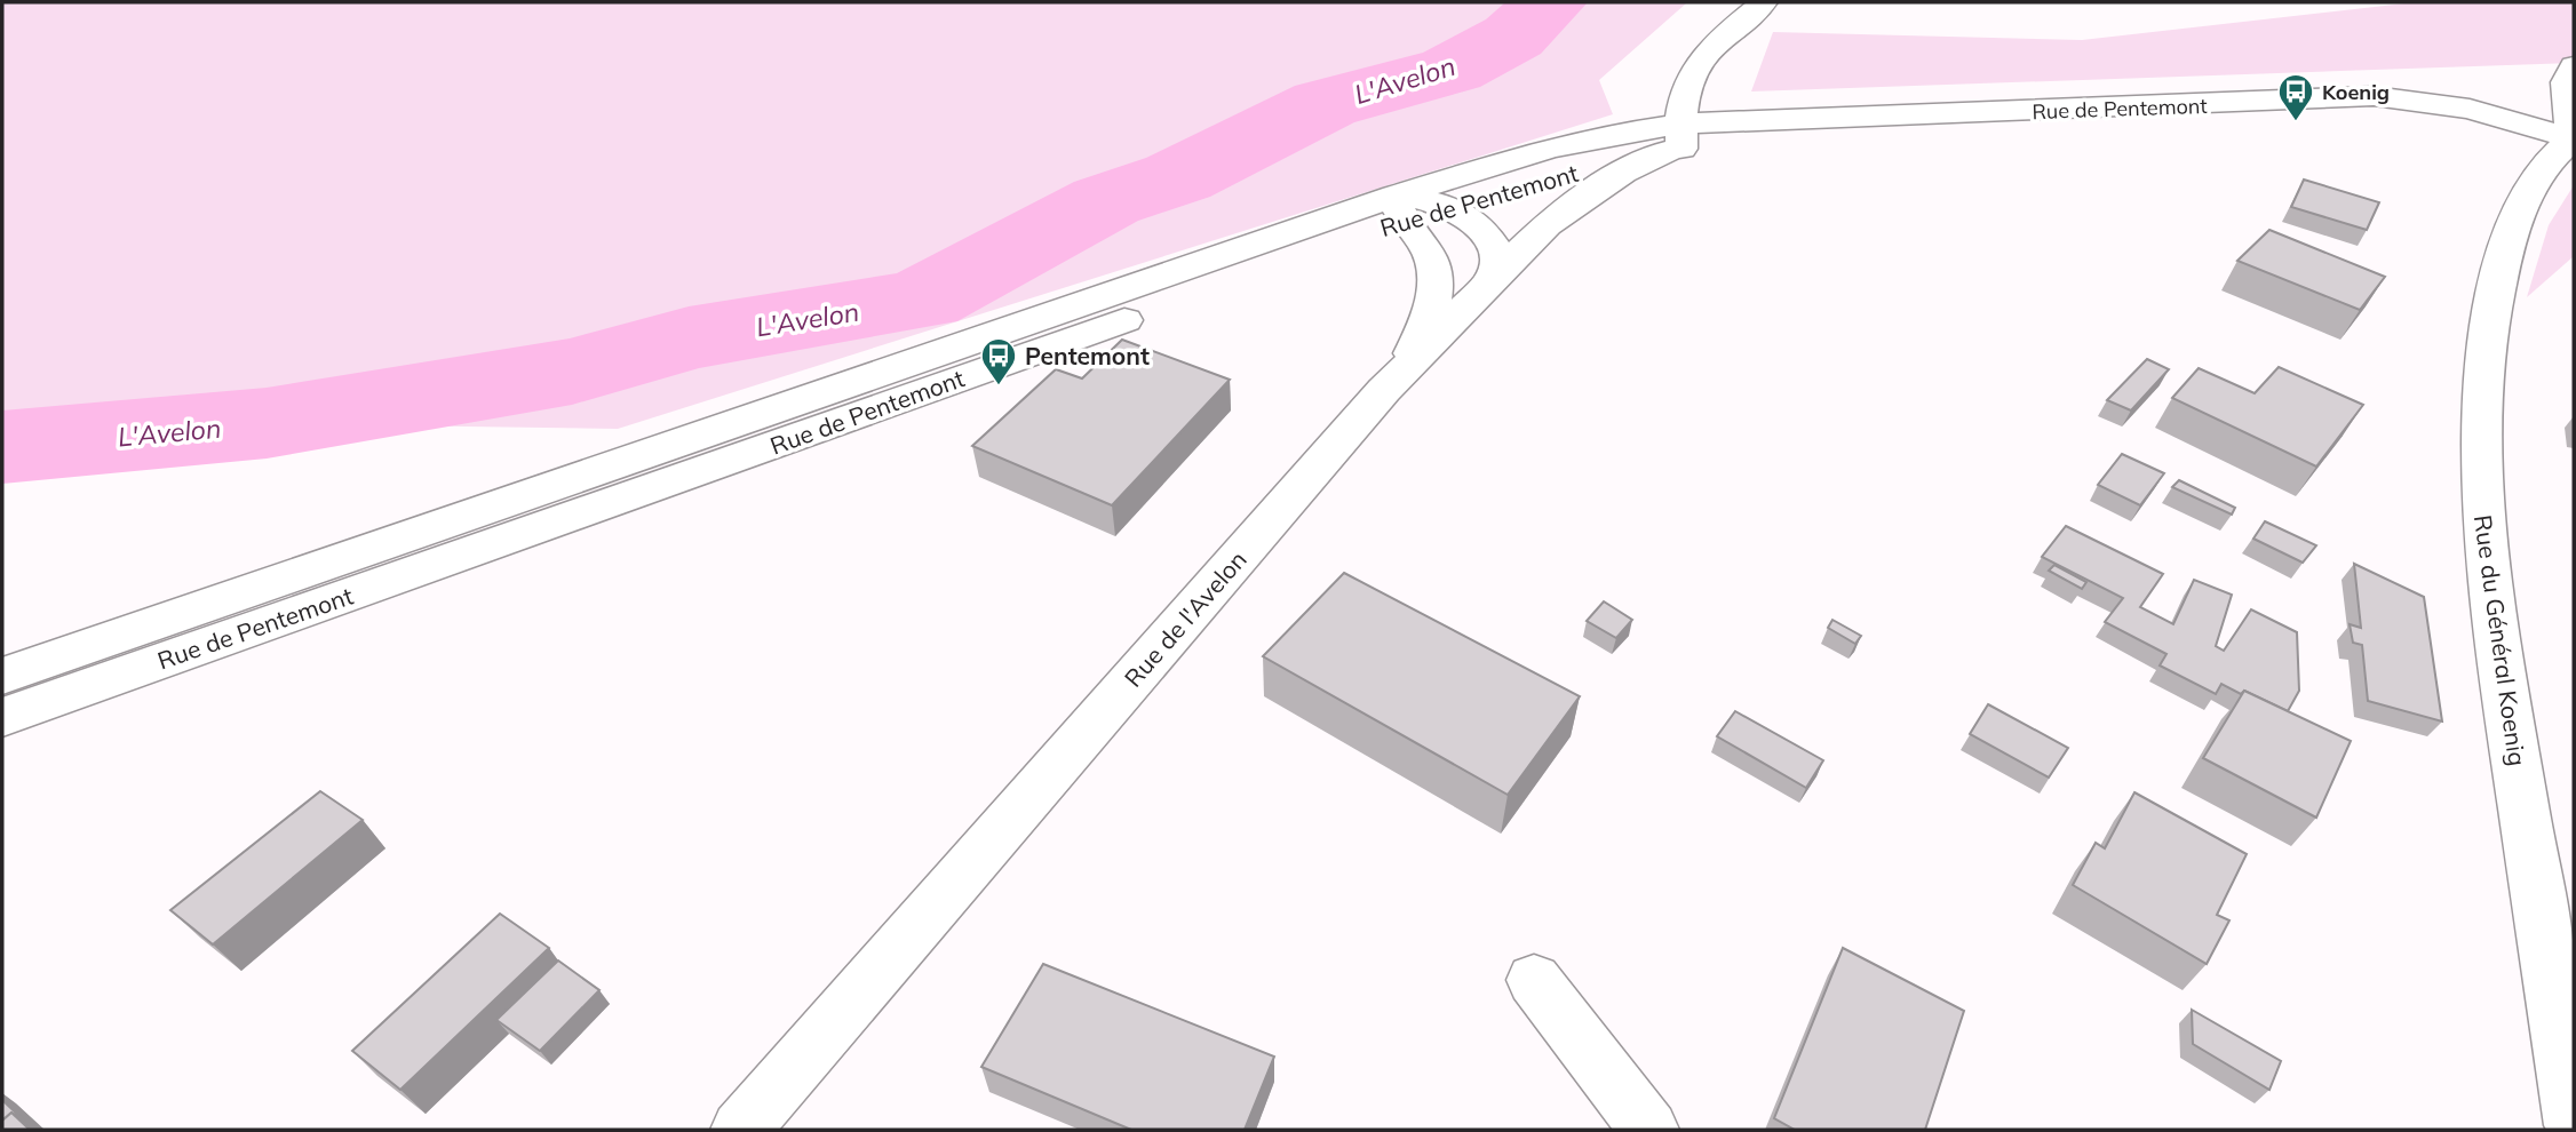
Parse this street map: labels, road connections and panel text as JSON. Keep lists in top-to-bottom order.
{
  "streets": {
    "street": ["Rue de Pentemont", "Rue de l'Avelon", "Rue du Général Koenig"]
  },
  "crossings": [
    ["Rue de Pentemont", "Rue de l'Avelon"],
    ["Rue de Pentemont", "Rue du Général Koenig"]
  ],
  "water": ["L'Avelon"],
  "places": {
    "bus stop": ["Koenig", "Pentemont"]
  }
}
